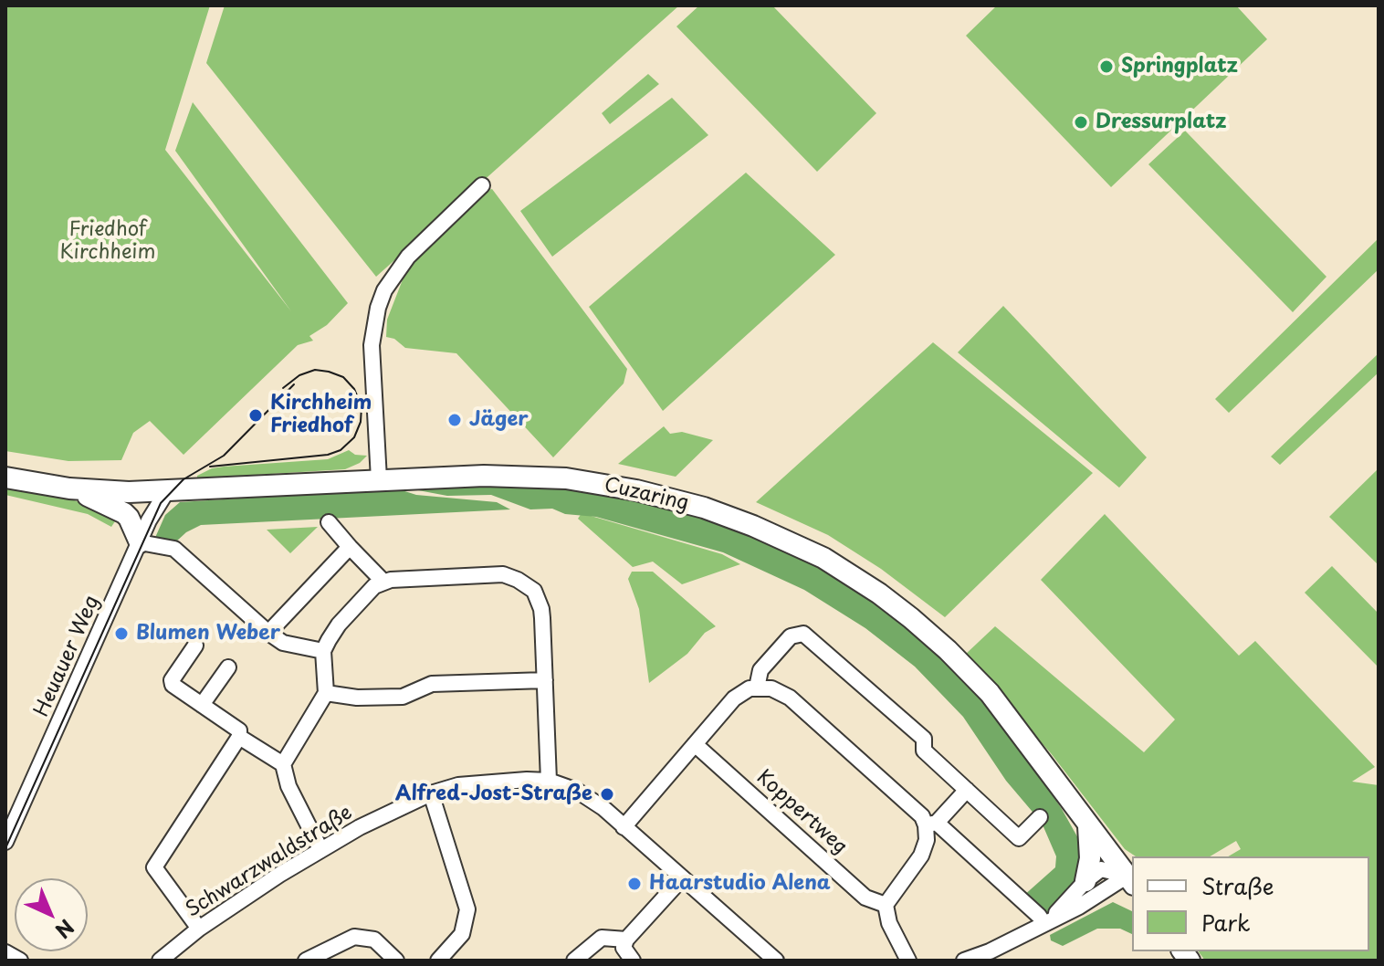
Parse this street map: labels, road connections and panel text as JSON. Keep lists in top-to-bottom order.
{
  "streets": {
    "main road": ["Cuzaring"],
    "street": ["Heuauer Weg", "Koppertweg", "Schwarzwaldstraße"]
  },
  "crossings": [
    ["Cuzaring", "Heuauer Weg"]
  ],
  "parks": ["Friedhof Kirchheim"],
  "places": [
    "Springplatz",
    "Dressurplatz",
    "Kirchheim Friedhof",
    "Jäger",
    "Blumen Weber",
    "Alfred-Jost-Straße",
    "Haarstudio Alena"
  ],
  "legend": ["Straße", "Park"],
  "north": "bottom right"
}
